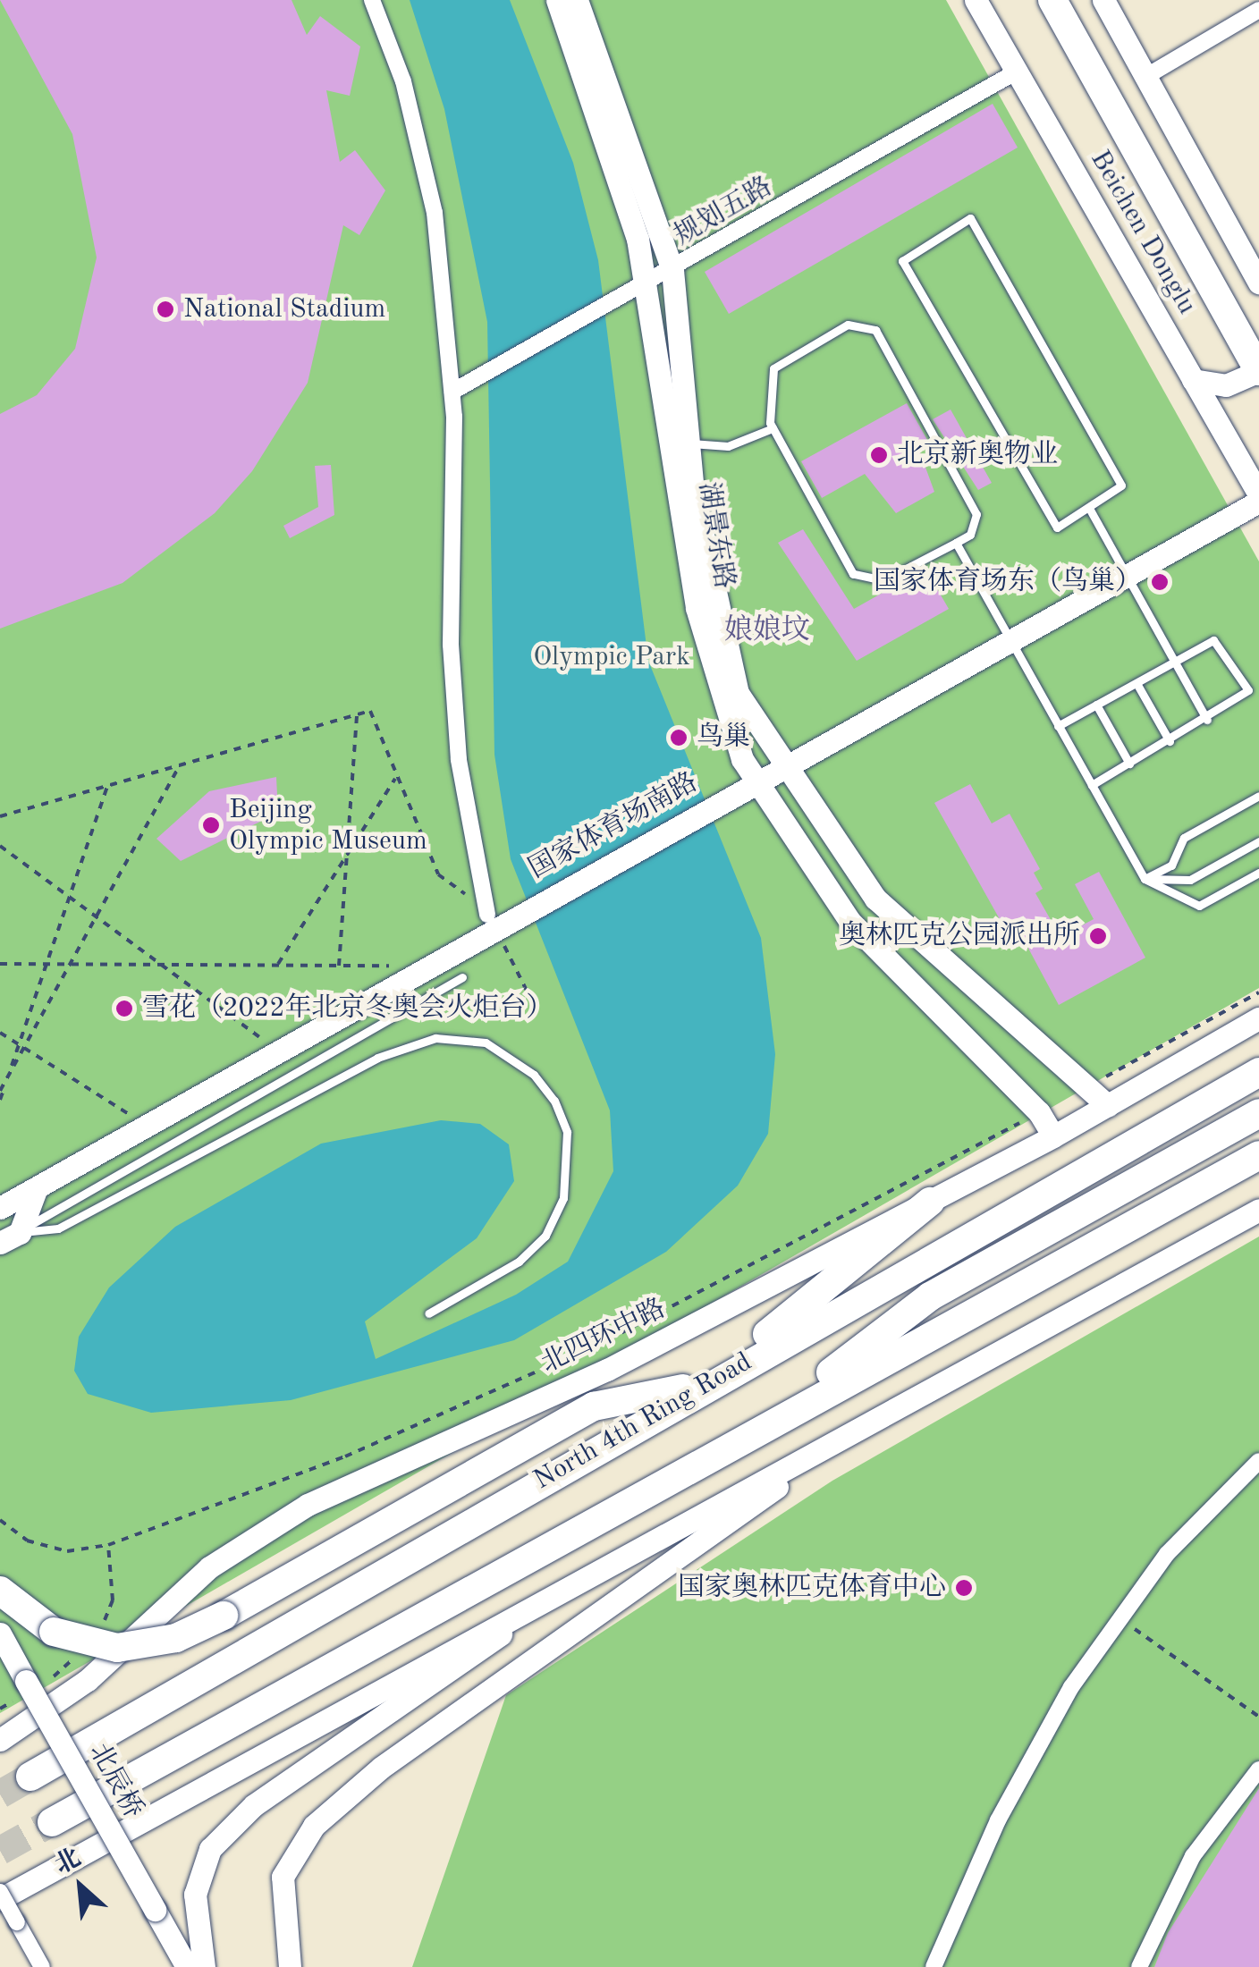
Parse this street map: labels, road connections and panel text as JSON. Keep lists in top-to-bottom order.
{
  "streets": {
    "highway": ["North 4th Ring Road"],
    "street": [
      "规划五路",
      "Beichen Donglu",
      "湖景东路",
      "国家体育场南路",
      "北四环中路",
      "北辰桥"
    ]
  },
  "crossings": [
    ["规划五路", "Beichen Donglu"],
    ["规划五路", "湖景东路"],
    ["湖景东路", "国家体育场南路"],
    ["湖景东路", "北四环中路"]
  ],
  "districts": ["娘娘坟"],
  "parks": ["Olympic Park"],
  "places": [
    "National Stadium",
    "北京新奥物业",
    "国家体育场东（鸟巢）",
    "鸟巢",
    "Beijing Olympic Museum",
    "奥林匹克公园派出所",
    "雪花（2022年北京冬奥会火炬台）",
    "国家奥林匹克体育中心"
  ],
  "north": "top left"
}
